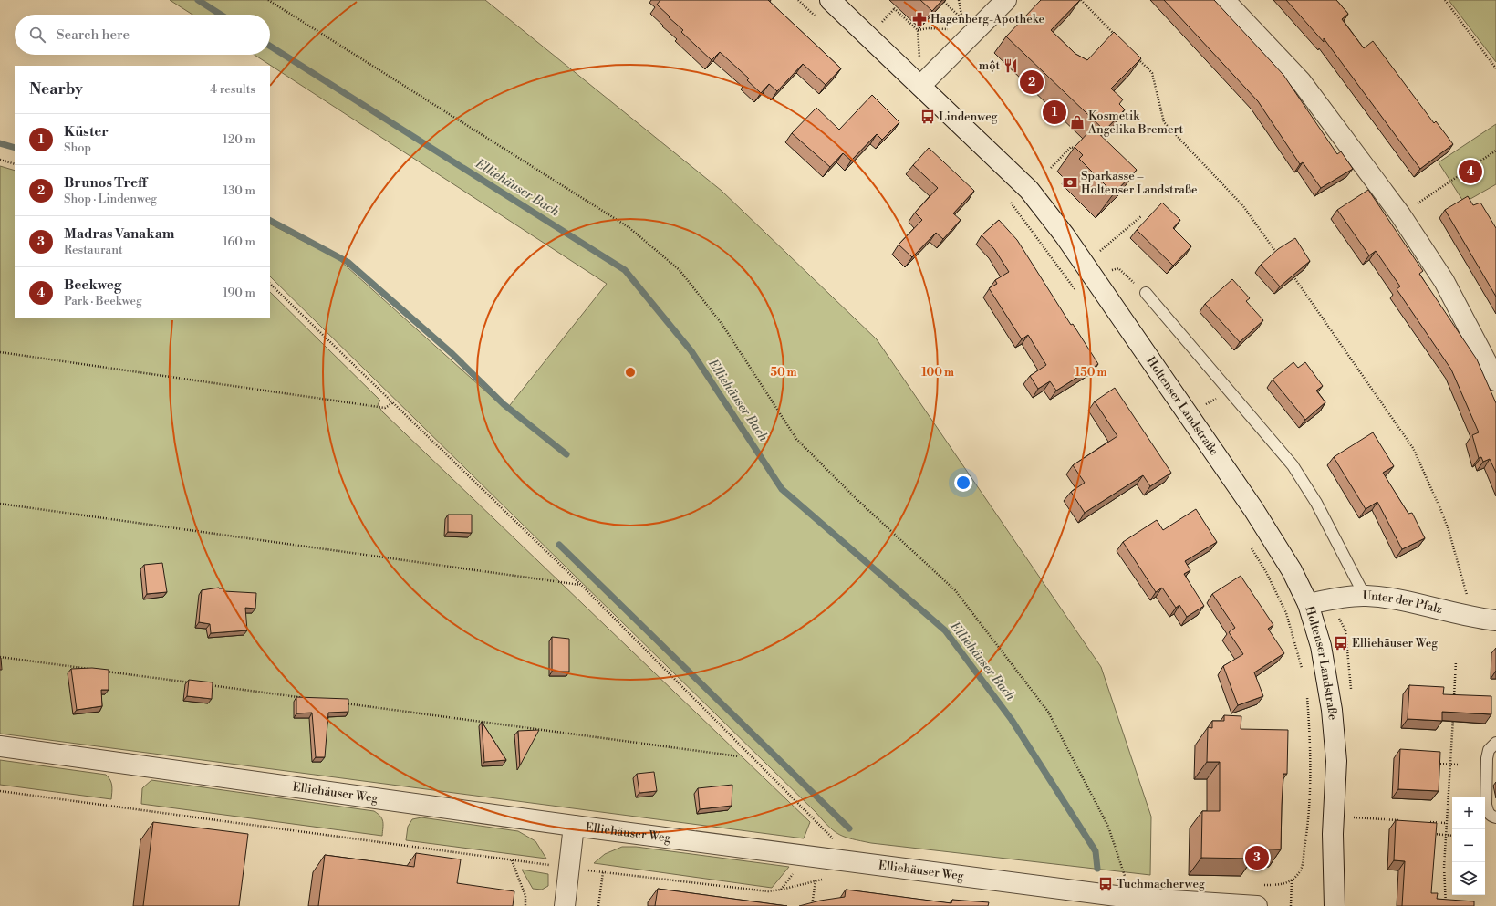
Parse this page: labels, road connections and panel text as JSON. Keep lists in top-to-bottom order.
{
  "streets": {
    "street": ["Holtenser Landstraße", "Unter der Pfalz", "Elliehäuser Weg"]
  },
  "crossings": [
    ["Holtenser Landstraße", "Unter der Pfalz"]
  ],
  "water": ["Elliehäuser Bach"],
  "places": {
    "pharmacy": ["Hagenberg-Apotheke"],
    "restaurant": ["một"],
    "bus stop": ["Lindenweg", "Elliehäuser Weg", "Tuchmacherweg"],
    "shop": ["Kosmetik Angelika Bremert"],
    "bank": ["Sparkasse – Holtenser Landstraße"]
  },
  "page": {
    "search": "Search here",
    "heading": ["Nearby", "4 results"],
    "pins": [
      "2",
      "1",
      "4",
      "3"
    ],
    "list": [
      {
        "mark": "1",
        "name": "Küster",
        "note": "Shop",
        "value": "120 m"
      },
      {
        "mark": "2",
        "name": "Brunos Treff",
        "note": "Shop · Lindenweg",
        "value": "130 m"
      },
      {
        "mark": "3",
        "name": "Madras Vanakam",
        "note": "Restaurant",
        "value": "160 m"
      },
      {
        "mark": "4",
        "name": "Beekweg",
        "note": "Park · Beekweg",
        "value": "190 m"
      }
    ],
    "map_buttons": ["+", "−"]
  },
  "rings": ["50 m", "100 m", "150 m"]
}
